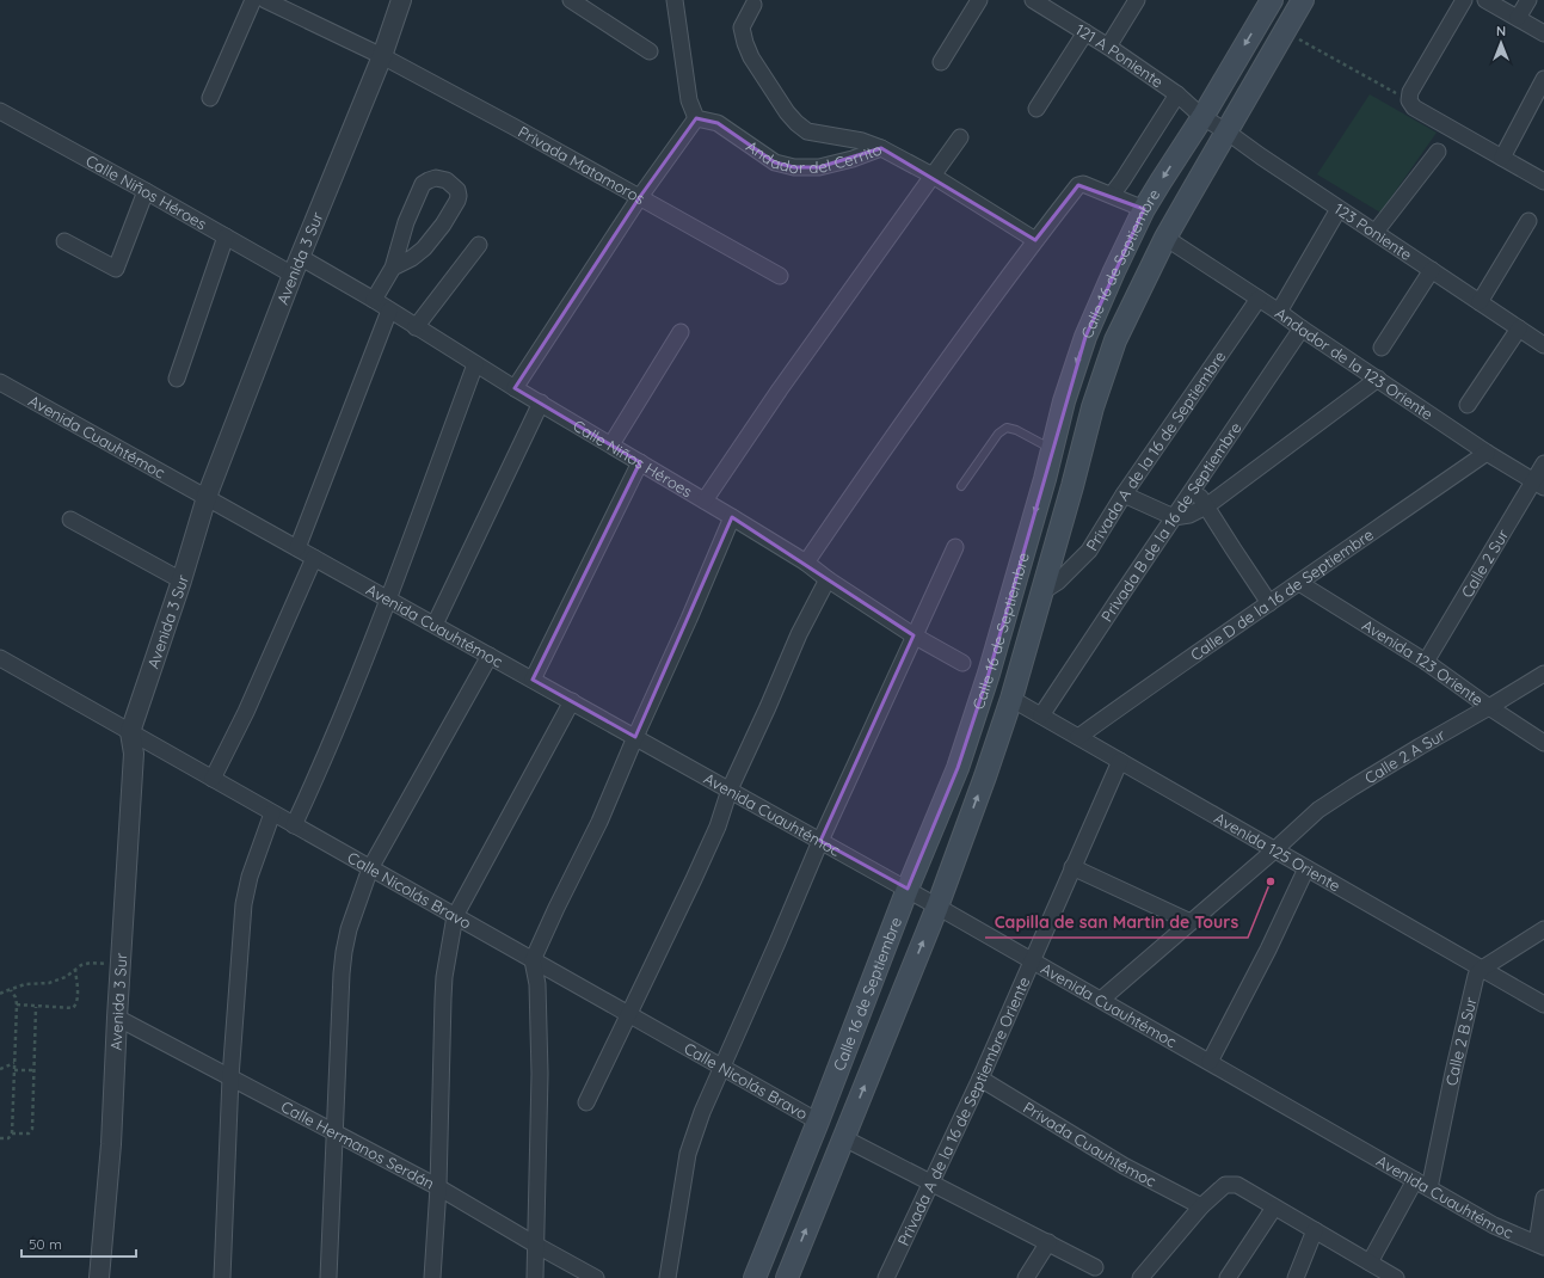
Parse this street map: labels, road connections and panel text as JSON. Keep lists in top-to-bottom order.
{
  "streets": {
    "main road": ["Calle 16 de Septiembre"],
    "street": [
      "121 A Poniente",
      "Andador del Cerrito",
      "Privada Matamoros",
      "Calle Niños Héroes",
      "123 Poniente",
      "Avenida 3 Sur",
      "Andador de la 123 Oriente",
      "Avenida Cuauhtémoc",
      "Privada A de la 16 de Septiembre",
      "Privada B de la 16 de Septiembre",
      "Calle 2 Sur",
      "Calle D de la 16 de Septiembre",
      "Avenida 123 Oriente",
      "Calle 2 A Sur",
      "Avenida 125 Oriente",
      "Calle Nicolás Bravo",
      "Calle 2 B Sur",
      "Privada A de la 16 de Septiembre Oriente",
      "Privada Cuauhtémoc",
      "Calle Hermanos Serdán"
    ]
  },
  "crossings": [
    ["121 A Poniente", "123 Poniente"],
    ["121 A Poniente", "Calle 16 de Septiembre"],
    ["Privada Matamoros", "Avenida 3 Sur"],
    ["Calle Niños Héroes", "Avenida 3 Sur"],
    ["123 Poniente", "Calle 16 de Septiembre"],
    ["Avenida 3 Sur", "Avenida Cuauhtémoc"],
    ["Avenida 3 Sur", "Calle Nicolás Bravo"],
    ["Avenida 3 Sur", "Calle Hermanos Serdán"],
    ["Calle 16 de Septiembre", "Andador de la 123 Oriente"],
    ["Calle 16 de Septiembre", "Avenida Cuauhtémoc"],
    ["Calle 16 de Septiembre", "Privada A de la 16 de Septiembre"],
    ["Calle 16 de Septiembre", "Avenida 125 Oriente"],
    ["Calle 16 de Septiembre", "Calle Nicolás Bravo"],
    ["Andador de la 123 Oriente", "Privada A de la 16 de Septiembre"],
    ["Andador de la 123 Oriente", "Privada B de la 16 de Septiembre"],
    ["Andador de la 123 Oriente", "Calle 2 Sur"],
    ["Andador de la 123 Oriente", "Calle D de la 16 de Septiembre"],
    ["Avenida Cuauhtémoc", "Calle 2 A Sur"],
    ["Avenida Cuauhtémoc", "Calle 2 B Sur"],
    ["Avenida Cuauhtémoc", "Privada A de la 16 de Septiembre Oriente"],
    ["Privada B de la 16 de Septiembre", "Avenida 125 Oriente"],
    ["Calle 2 Sur", "Avenida 123 Oriente"],
    ["Calle D de la 16 de Septiembre", "Avenida 123 Oriente"],
    ["Calle D de la 16 de Septiembre", "Avenida 125 Oriente"],
    ["Avenida 123 Oriente", "Calle 2 A Sur"],
    ["Calle 2 A Sur", "Avenida 125 Oriente"],
    ["Avenida 125 Oriente", "Calle 2 B Sur"],
    ["Avenida 125 Oriente", "Privada A de la 16 de Septiembre Oriente"],
    ["Privada A de la 16 de Septiembre Oriente", "Privada Cuauhtémoc"]
  ],
  "places": ["Capilla de san Martin de Tours"],
  "scale_bar": "50 m",
  "north": "top"
}
